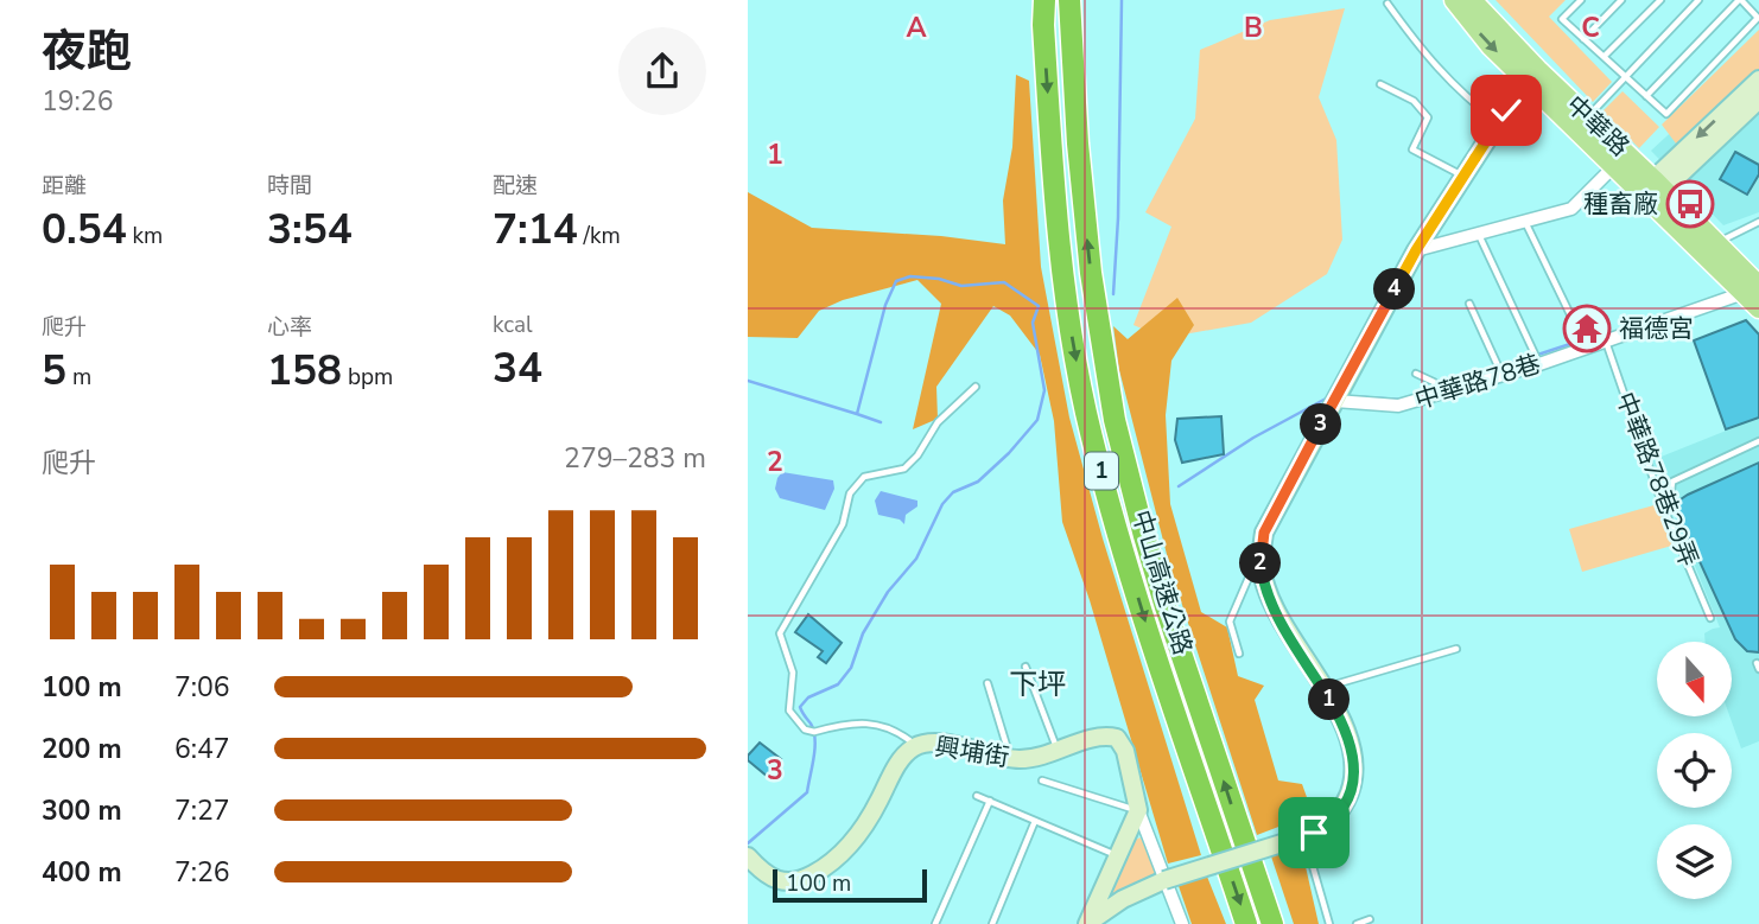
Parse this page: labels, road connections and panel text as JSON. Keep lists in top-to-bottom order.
{
  "streets": {
    "highway": ["1", "中山高速公路"],
    "main road": ["中華路"],
    "street": ["中華路78巷", "興埔街"],
    "lane": ["中華路78巷29弄"]
  },
  "crossings": [
    ["中華路", "中華路78巷"],
    ["中華路78巷", "中華路78巷29弄"]
  ],
  "districts": ["下坪"],
  "places": {
    "bus stop": ["種畜廠"],
    "temple": ["福德宮"]
  },
  "scale_bar": "100 m",
  "north": "bottom",
  "page": {
    "heading": ["夜跑", "19:26"],
    "stats": [
      ["距離", "0.54 km"],
      ["時間", "3:54"],
      ["配速", "7:14 /km"],
      ["爬升", "5 m"],
      ["心率", "158 bpm"],
      ["kcal", "34"]
    ],
    "pins": [
      "4",
      "3",
      "2",
      "1"
    ],
    "chart": ["爬升", "279–283 m"],
    "list": [
      {
        "name": "100 m",
        "note": "7:06"
      },
      {
        "name": "200 m",
        "note": "6:47"
      },
      {
        "name": "300 m",
        "note": "7:27"
      },
      {
        "name": "400 m",
        "note": "7:26"
      }
    ],
    "scale": "100 m"
  },
  "grid": {
    "columns": ["A", "B", "C"],
    "rows": ["1", "2", "3"]
  }
}
